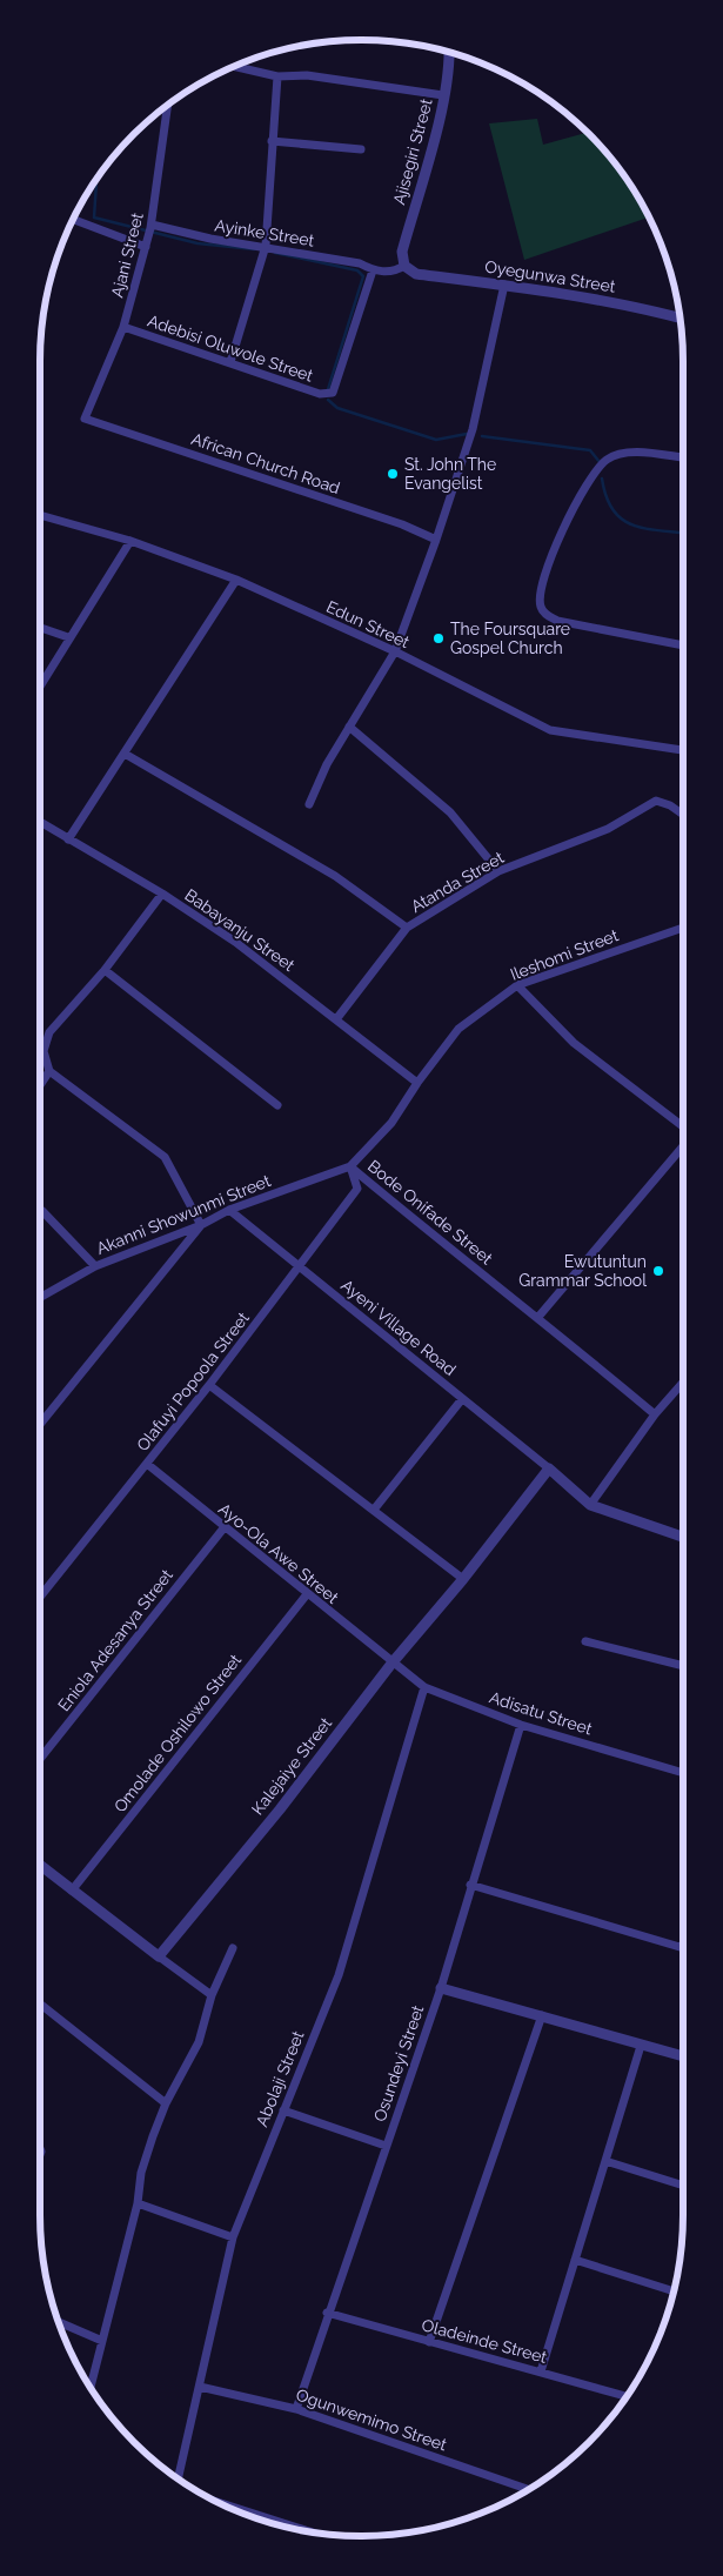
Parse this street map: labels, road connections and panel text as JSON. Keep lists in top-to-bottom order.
{
  "streets": {
    "street": [
      "Ajisegiri Street",
      "Ayinke Street",
      "Ajani Street",
      "Oyegunwa Street",
      "Adebisi Oluwole Street",
      "African Church Road",
      "Edun Street",
      "Atanda Street",
      "Babayanju Street",
      "Ileshomi Street",
      "Bode Onifade Street",
      "Akanni Showunmi Street",
      "Ayeni Village Road",
      "Olafuyi Popoola Street",
      "Ayo-Ola Awe Street",
      "Eniola Adesanya Street",
      "Adisatu Street",
      "Omolade Oshilowo Street",
      "Kalejaiye Street",
      "Osundeyi Street",
      "Abolaji Street",
      "Oladeinde Street",
      "Ogunwemimo Street"
    ]
  },
  "crossings": [
    ["Ajisegiri Street", "Oyegunwa Street"],
    ["Ayinke Street", "Ajani Street"],
    ["Ayinke Street", "Adebisi Oluwole Street"],
    ["Ajani Street", "Adebisi Oluwole Street"],
    ["Ajani Street", "African Church Road"],
    ["Atanda Street", "Babayanju Street"],
    ["Babayanju Street", "Ileshomi Street"],
    ["Ileshomi Street", "Bode Onifade Street"],
    ["Ileshomi Street", "Akanni Showunmi Street"],
    ["Ileshomi Street", "Olafuyi Popoola Street"],
    ["Bode Onifade Street", "Akanni Showunmi Street"],
    ["Bode Onifade Street", "Olafuyi Popoola Street"],
    ["Akanni Showunmi Street", "Ayeni Village Road"],
    ["Akanni Showunmi Street", "Olafuyi Popoola Street"],
    ["Ayeni Village Road", "Olafuyi Popoola Street"],
    ["Ayeni Village Road", "Kalejaiye Street"],
    ["Olafuyi Popoola Street", "Ayo-Ola Awe Street"],
    ["Ayo-Ola Awe Street", "Eniola Adesanya Street"],
    ["Ayo-Ola Awe Street", "Adisatu Street"],
    ["Ayo-Ola Awe Street", "Omolade Oshilowo Street"],
    ["Ayo-Ola Awe Street", "Kalejaiye Street"],
    ["Adisatu Street", "Kalejaiye Street"],
    ["Adisatu Street", "Osundeyi Street"],
    ["Adisatu Street", "Abolaji Street"],
    ["Osundeyi Street", "Oladeinde Street"],
    ["Osundeyi Street", "Ogunwemimo Street"],
    ["Abolaji Street", "Ogunwemimo Street"]
  ],
  "places": ["St. John The Evangelist", "The Foursquare Gospel Church", "Ewutuntun Grammar School"]
}
